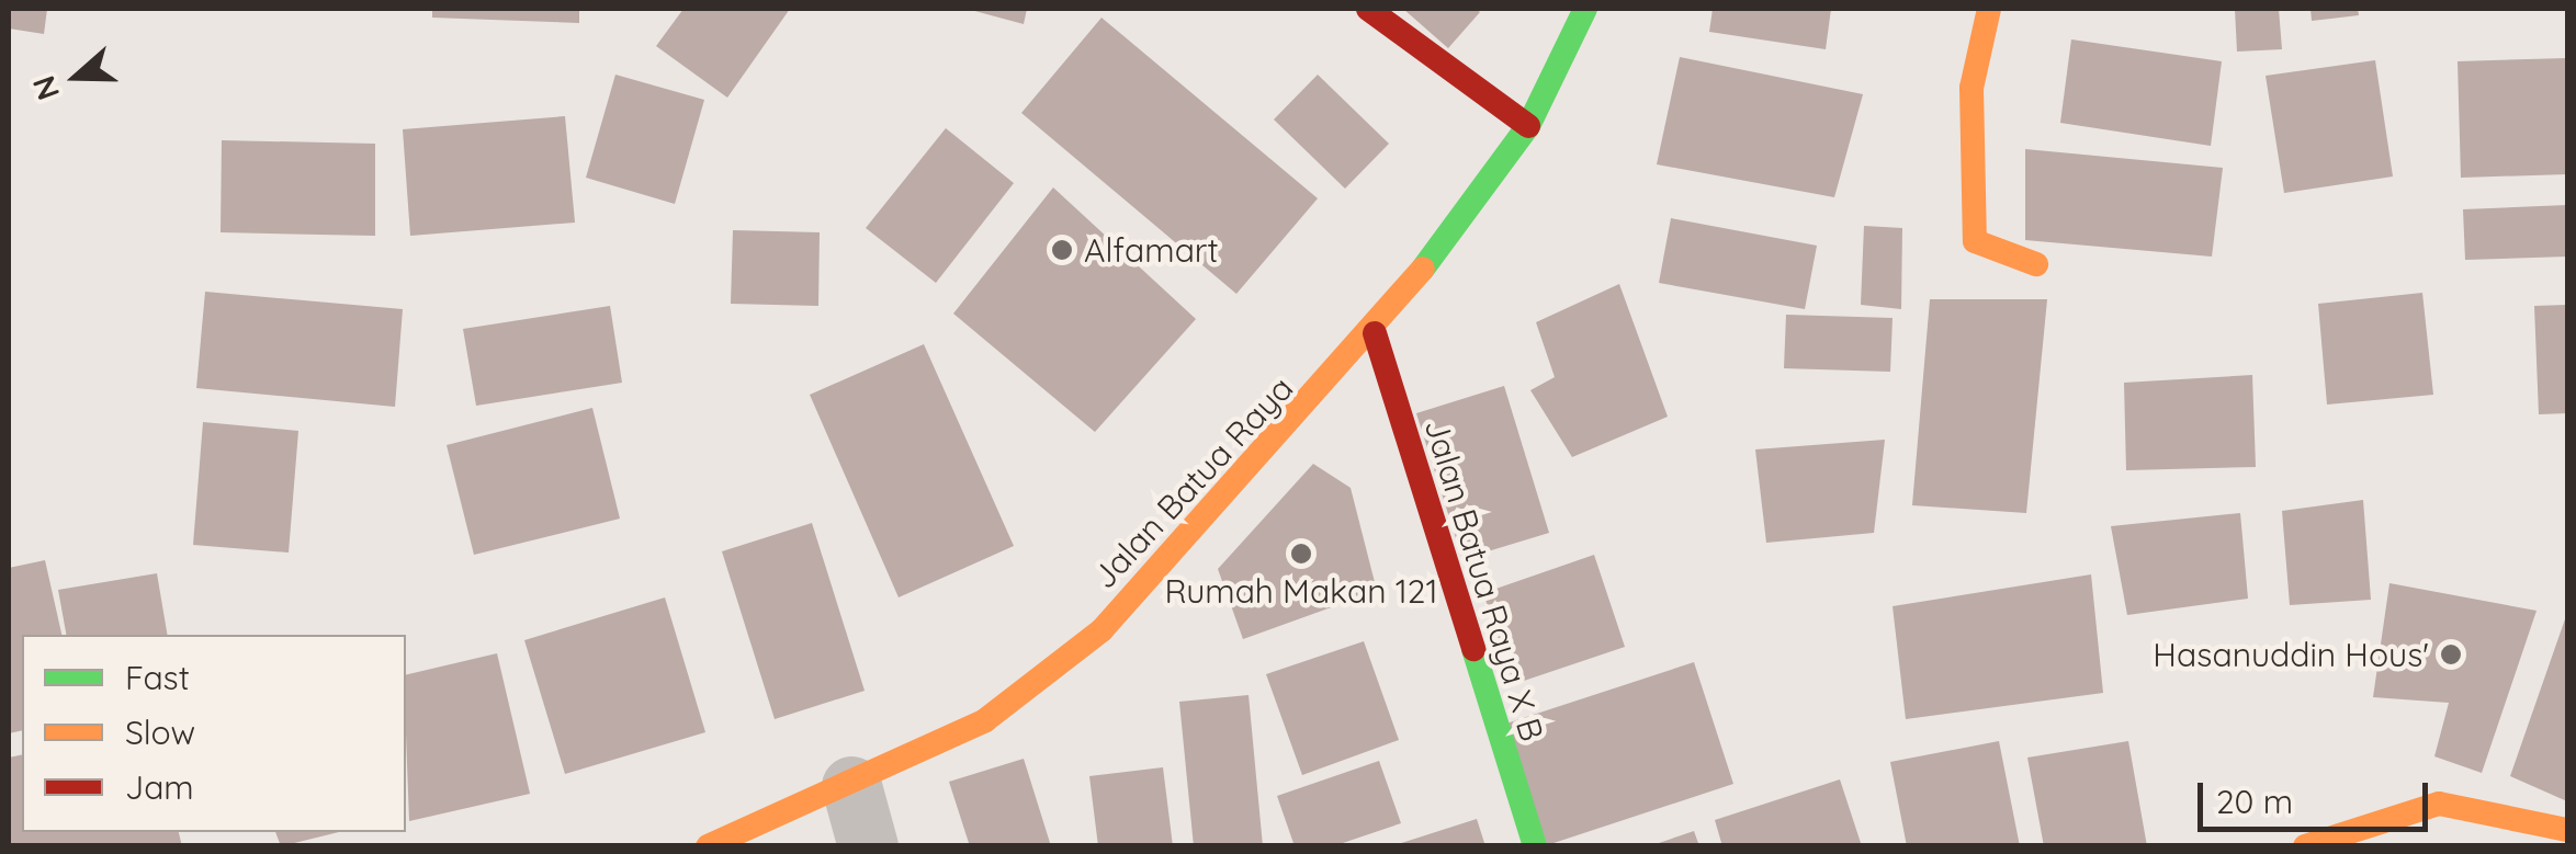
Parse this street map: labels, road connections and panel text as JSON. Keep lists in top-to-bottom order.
{
  "streets": {
    "street": ["Jalan Batua Raya", "Jalan Batua Raya X B"]
  },
  "crossings": [
    ["Jalan Batua Raya", "Jalan Batua Raya X B"]
  ],
  "places": ["Alfamart", "Rumah Makan 121", "Hasanuddin Hous'"],
  "legend": ["Fast", "Slow", "Jam"],
  "scale_bar": "20 m",
  "north": "left"
}
